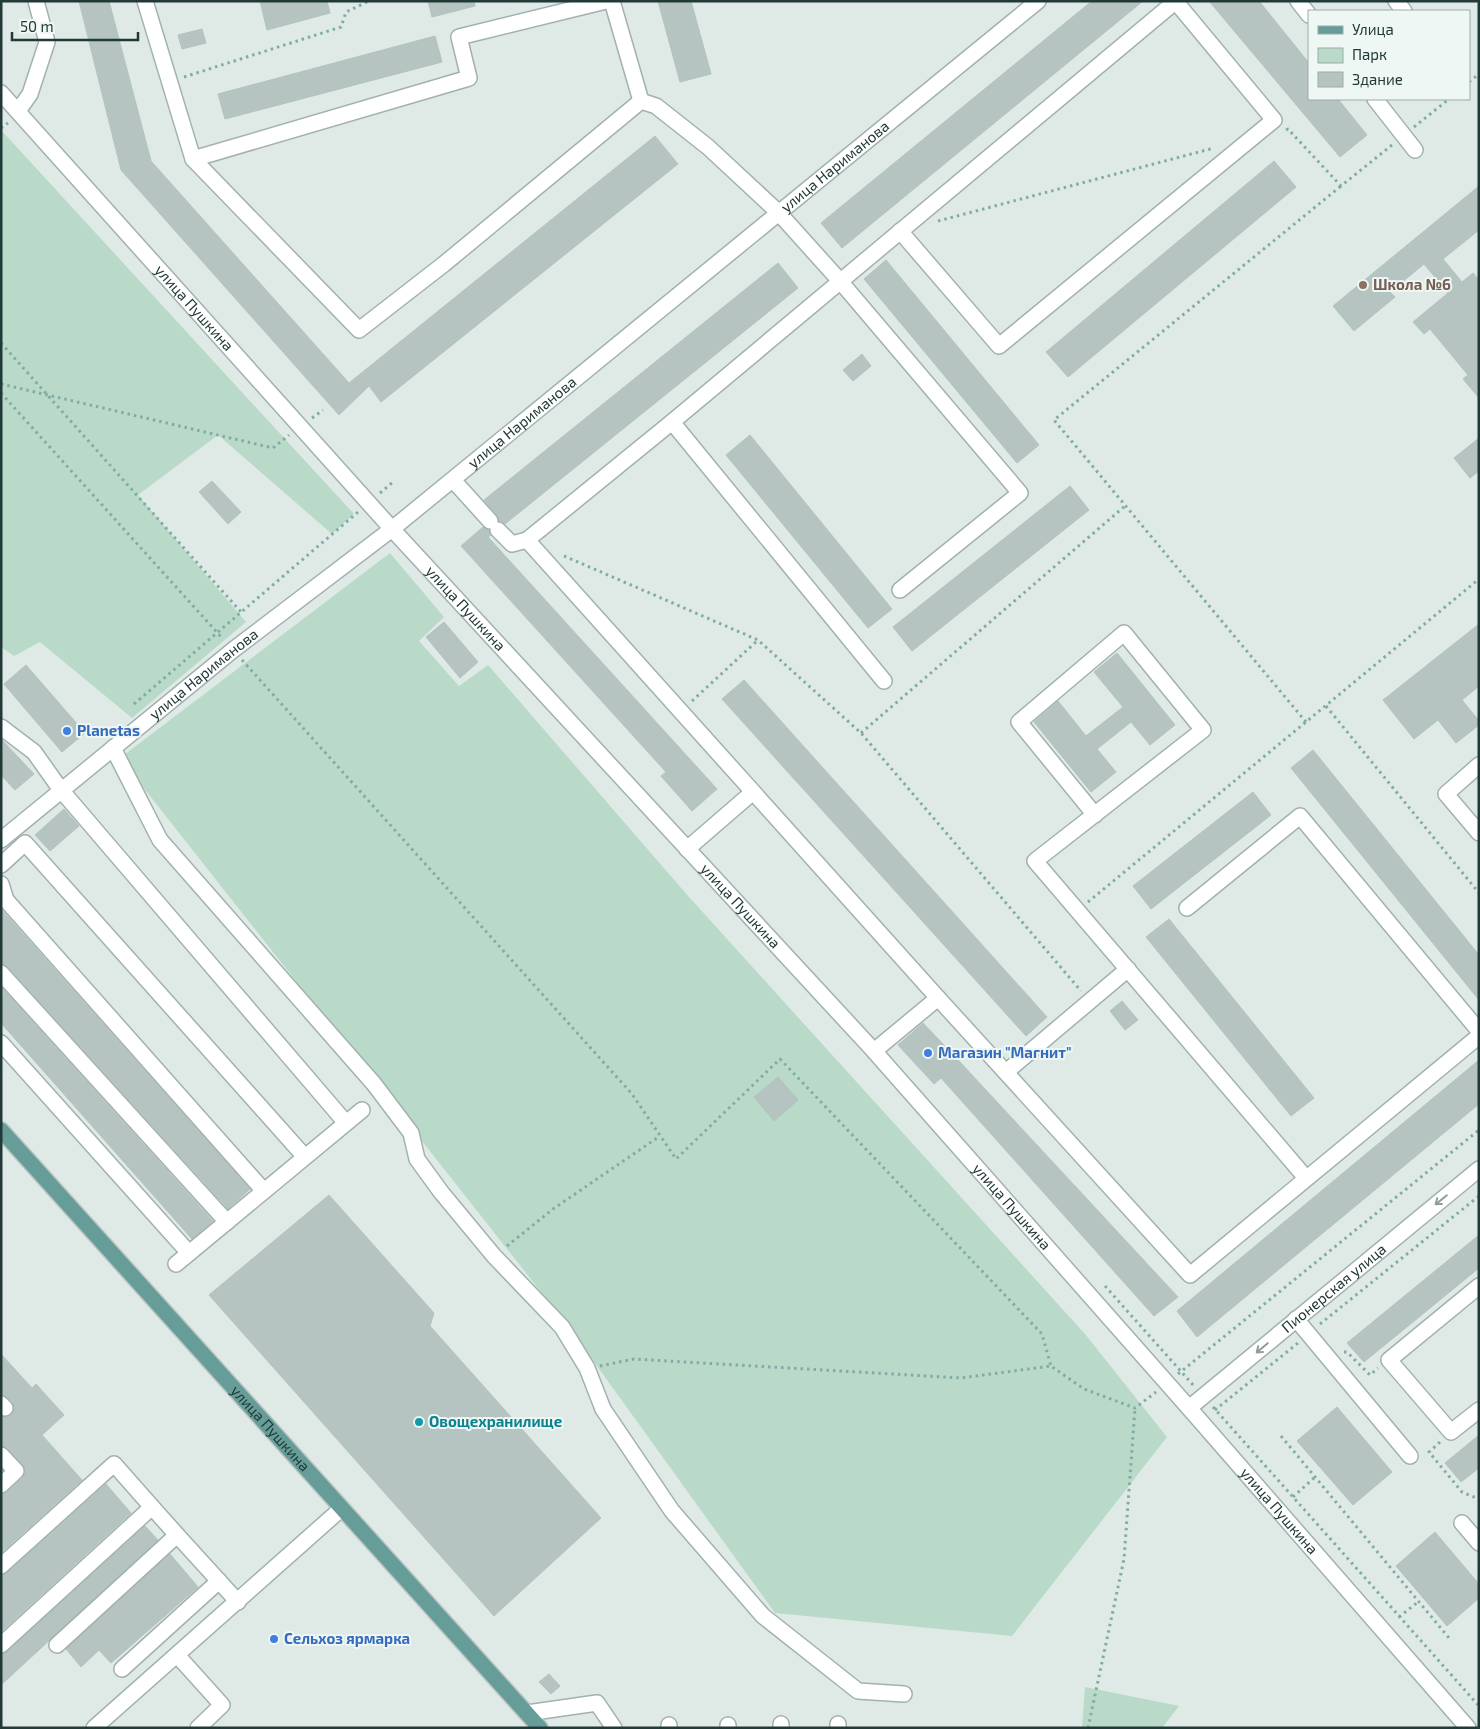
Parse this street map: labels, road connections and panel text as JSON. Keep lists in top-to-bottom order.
{
  "streets": {
    "main road": ["улица Пушкина"],
    "street": ["улица Нариманова", "Пионерская улица"]
  },
  "crossings": [
    ["улица Нариманова", "улица Пушкина"],
    ["улица Пушкина", "Пионерская улица"]
  ],
  "places": [
    "Школа №6",
    "Planetas",
    "Магазин \"Магнит\"",
    "Овощехранилище",
    "Сельхоз ярмарка"
  ],
  "legend": ["Улица", "Парк", "Здание"],
  "scale_bar": "50 m"
}
